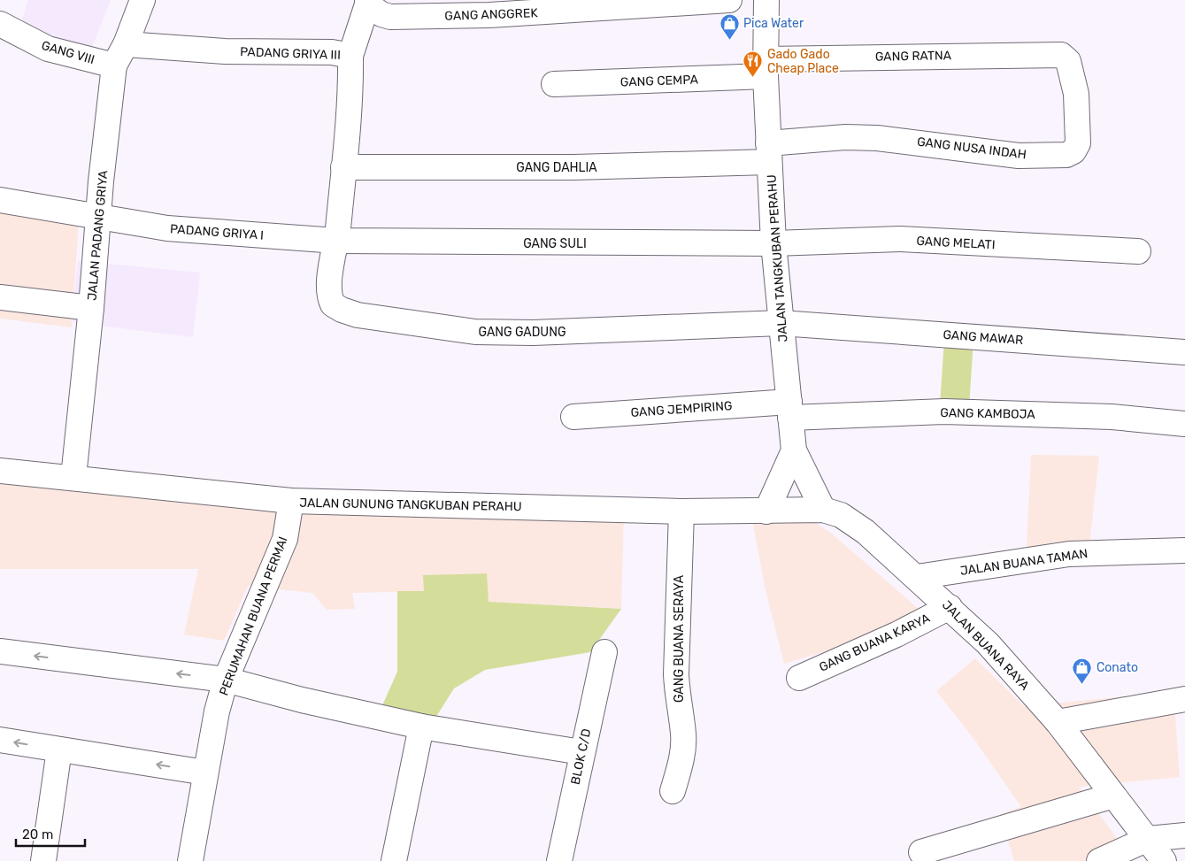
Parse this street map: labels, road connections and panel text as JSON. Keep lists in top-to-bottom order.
{
  "streets": {
    "street": [
      "GANG ANGGREK",
      "GANG VIII",
      "PADANG GRIYA III",
      "GANG RATNA",
      "GANG CEMPA",
      "GANG NUSA INDAH",
      "GANG DAHLIA",
      "PADANG GRIYA I",
      "JALAN PADANG GRIYA",
      "GANG MELATI",
      "GANG SULI",
      "JALAN TANGKUBAN PERAHU",
      "GANG GADUNG",
      "GANG MAWAR",
      "GANG JEMPIRING",
      "GANG KAMBOJA",
      "JALAN GUNUNG TANGKUBAN PERAHU",
      "JALAN BUANA TAMAN",
      "PERUMAHAN BUANA PERMAI",
      "GANG BUANA SERAYA",
      "GANG BUANA KARYA",
      "JALAN BUANA RAYA",
      "BLOK C/D"
    ]
  },
  "crossings": [
    ["GANG VIII", "PADANG GRIYA III"],
    ["GANG VIII", "JALAN PADANG GRIYA"],
    ["PADANG GRIYA III", "GANG DAHLIA"],
    ["PADANG GRIYA III", "PADANG GRIYA I"],
    ["PADANG GRIYA III", "JALAN PADANG GRIYA"],
    ["PADANG GRIYA III", "GANG SULI"],
    ["PADANG GRIYA III", "GANG GADUNG"],
    ["GANG RATNA", "GANG CEMPA"],
    ["GANG RATNA", "GANG NUSA INDAH"],
    ["GANG RATNA", "JALAN TANGKUBAN PERAHU"],
    ["GANG CEMPA", "JALAN TANGKUBAN PERAHU"],
    ["GANG NUSA INDAH", "GANG DAHLIA"],
    ["GANG NUSA INDAH", "JALAN TANGKUBAN PERAHU"],
    ["GANG DAHLIA", "JALAN TANGKUBAN PERAHU"],
    ["PADANG GRIYA I", "JALAN PADANG GRIYA"],
    ["PADANG GRIYA I", "GANG SULI"],
    ["PADANG GRIYA I", "GANG GADUNG"],
    ["JALAN PADANG GRIYA", "JALAN GUNUNG TANGKUBAN PERAHU"],
    ["GANG MELATI", "GANG SULI"],
    ["GANG MELATI", "JALAN TANGKUBAN PERAHU"],
    ["GANG SULI", "JALAN TANGKUBAN PERAHU"],
    ["GANG SULI", "GANG GADUNG"],
    ["JALAN TANGKUBAN PERAHU", "GANG GADUNG"],
    ["JALAN TANGKUBAN PERAHU", "GANG MAWAR"],
    ["JALAN TANGKUBAN PERAHU", "GANG JEMPIRING"],
    ["JALAN TANGKUBAN PERAHU", "GANG KAMBOJA"],
    ["JALAN TANGKUBAN PERAHU", "JALAN GUNUNG TANGKUBAN PERAHU"],
    ["GANG GADUNG", "GANG MAWAR"],
    ["GANG JEMPIRING", "GANG KAMBOJA"],
    ["JALAN GUNUNG TANGKUBAN PERAHU", "PERUMAHAN BUANA PERMAI"],
    ["JALAN GUNUNG TANGKUBAN PERAHU", "GANG BUANA SERAYA"],
    ["JALAN GUNUNG TANGKUBAN PERAHU", "JALAN BUANA RAYA"],
    ["JALAN BUANA TAMAN", "JALAN BUANA RAYA"],
    ["GANG BUANA KARYA", "JALAN BUANA RAYA"]
  ],
  "places": {
    "shop": ["Pica Water", "Conato"],
    "restaurant": ["Gado Gado Cheap Place"]
  },
  "scale_bar": "20 m"
}
